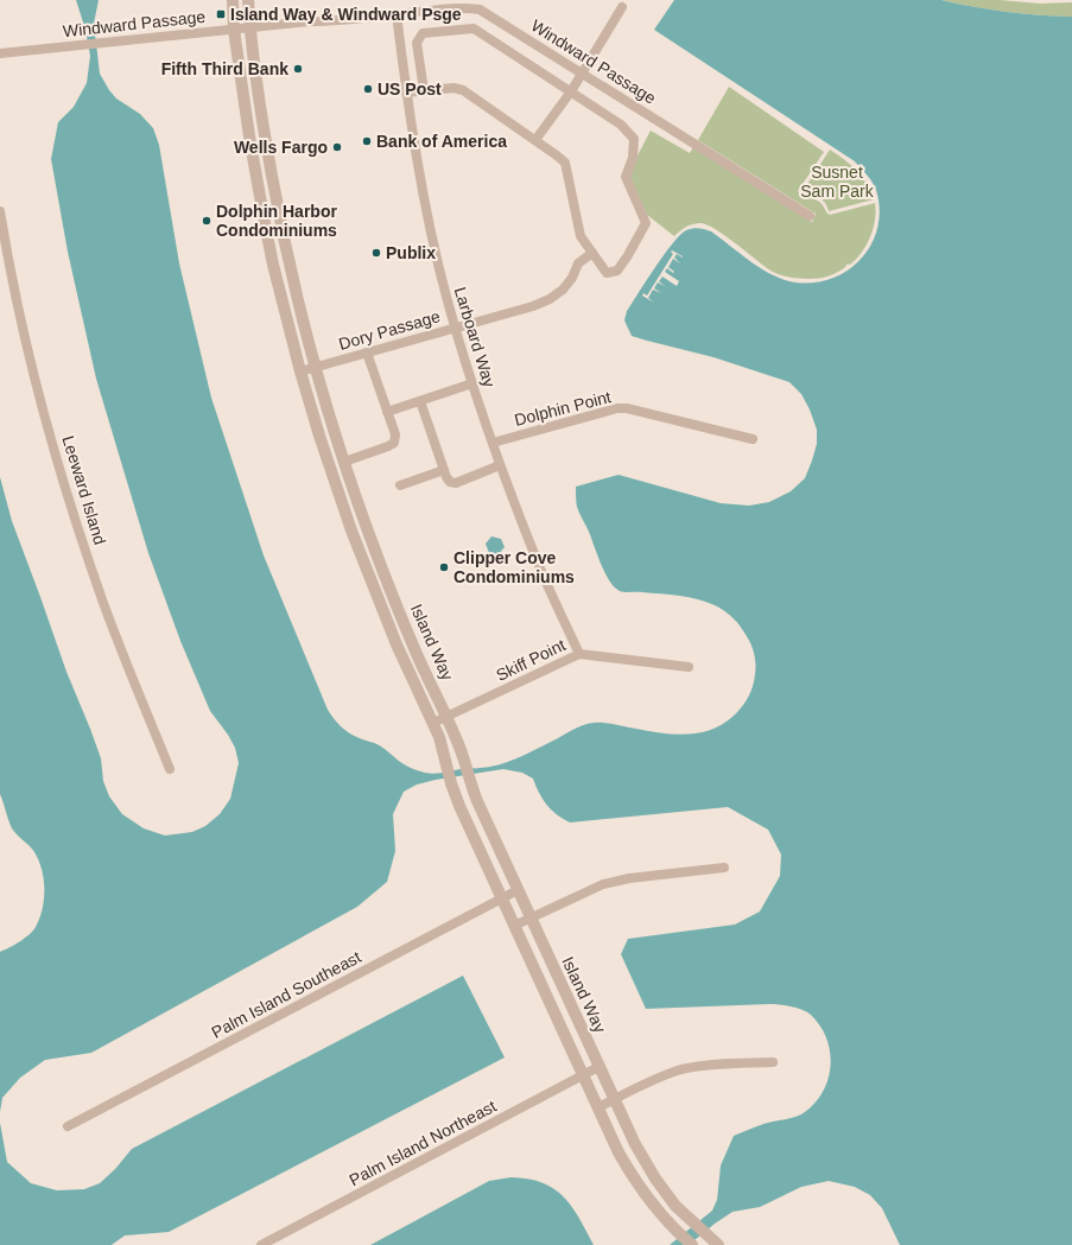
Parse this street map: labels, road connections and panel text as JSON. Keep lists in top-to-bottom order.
{
  "streets": {
    "street": [
      "Windward Passage",
      "Dory Passage",
      "Larboard Way",
      "Dolphin Point",
      "Leeward Island",
      "Island Way",
      "Skiff Point",
      "Palm Island Southeast",
      "Palm Island Northeast"
    ]
  },
  "crossings": [
    ["Windward Passage", "Larboard Way"],
    ["Windward Passage", "Island Way"],
    ["Dory Passage", "Larboard Way"],
    ["Dory Passage", "Island Way"],
    ["Larboard Way", "Dolphin Point"],
    ["Larboard Way", "Skiff Point"],
    ["Island Way", "Skiff Point"],
    ["Island Way", "Palm Island Southeast"],
    ["Island Way", "Palm Island Northeast"]
  ],
  "parks": ["Susnet Sam Park"],
  "places": {
    "transit": ["Island Way & Windward Psge"],
    "other": [
      "Fifth Third Bank",
      "US Post",
      "Bank of America",
      "Wells Fargo",
      "Dolphin Harbor Condominiums",
      "Publix",
      "Clipper Cove Condominiums"
    ]
  }
}
